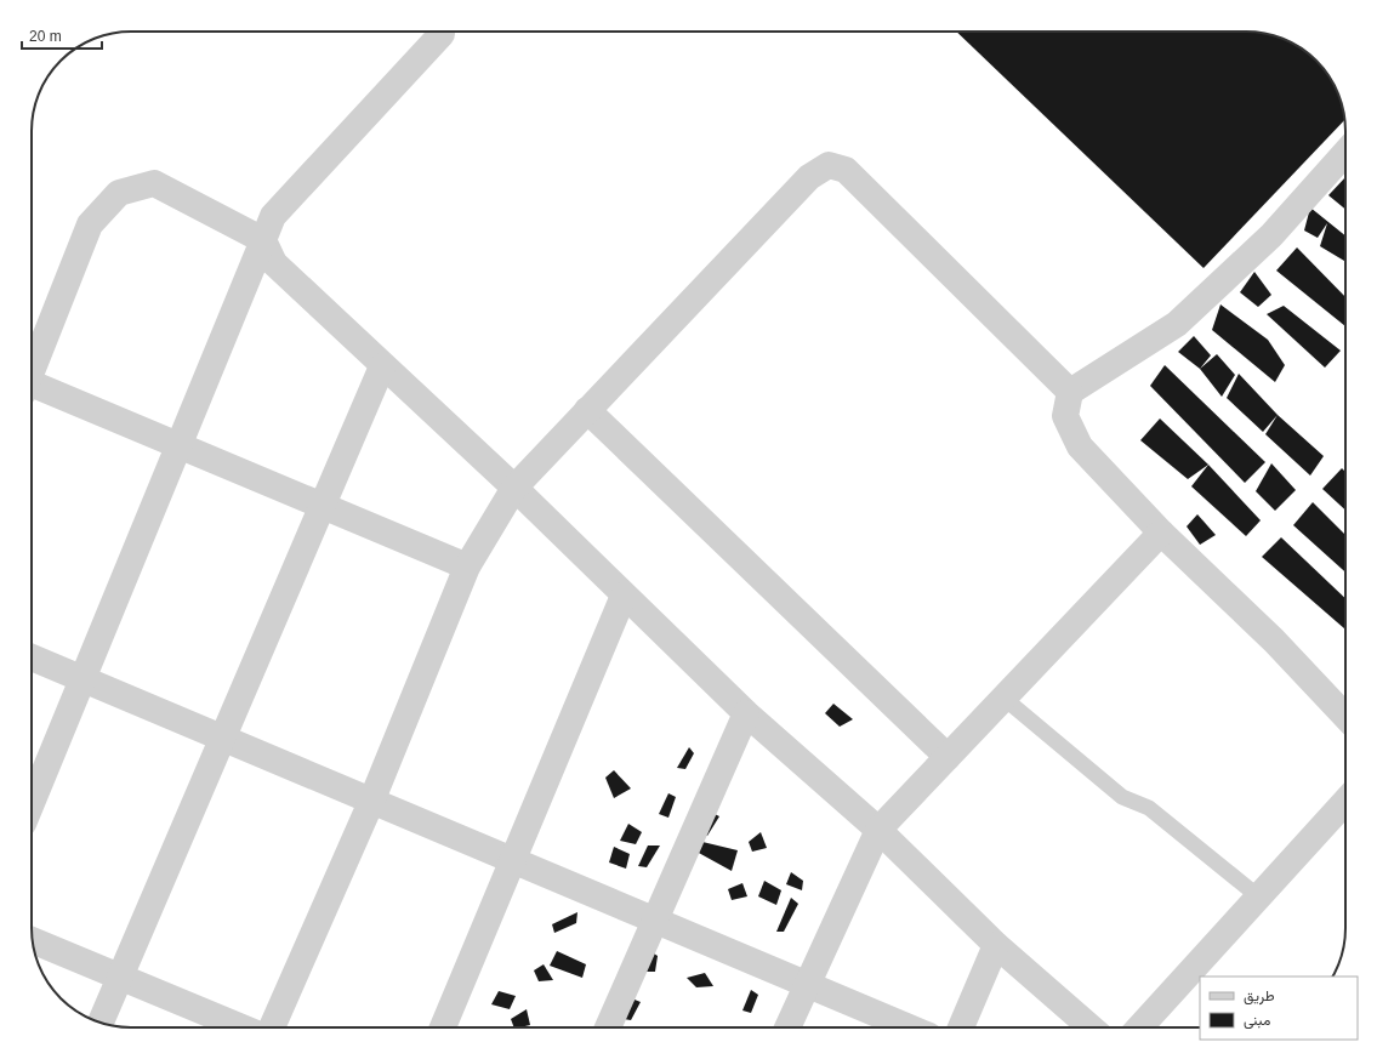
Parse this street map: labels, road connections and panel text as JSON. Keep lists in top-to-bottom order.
{
  "legend": ["طريق", "مبنى"],
  "scale_bar": "20 m"
}
